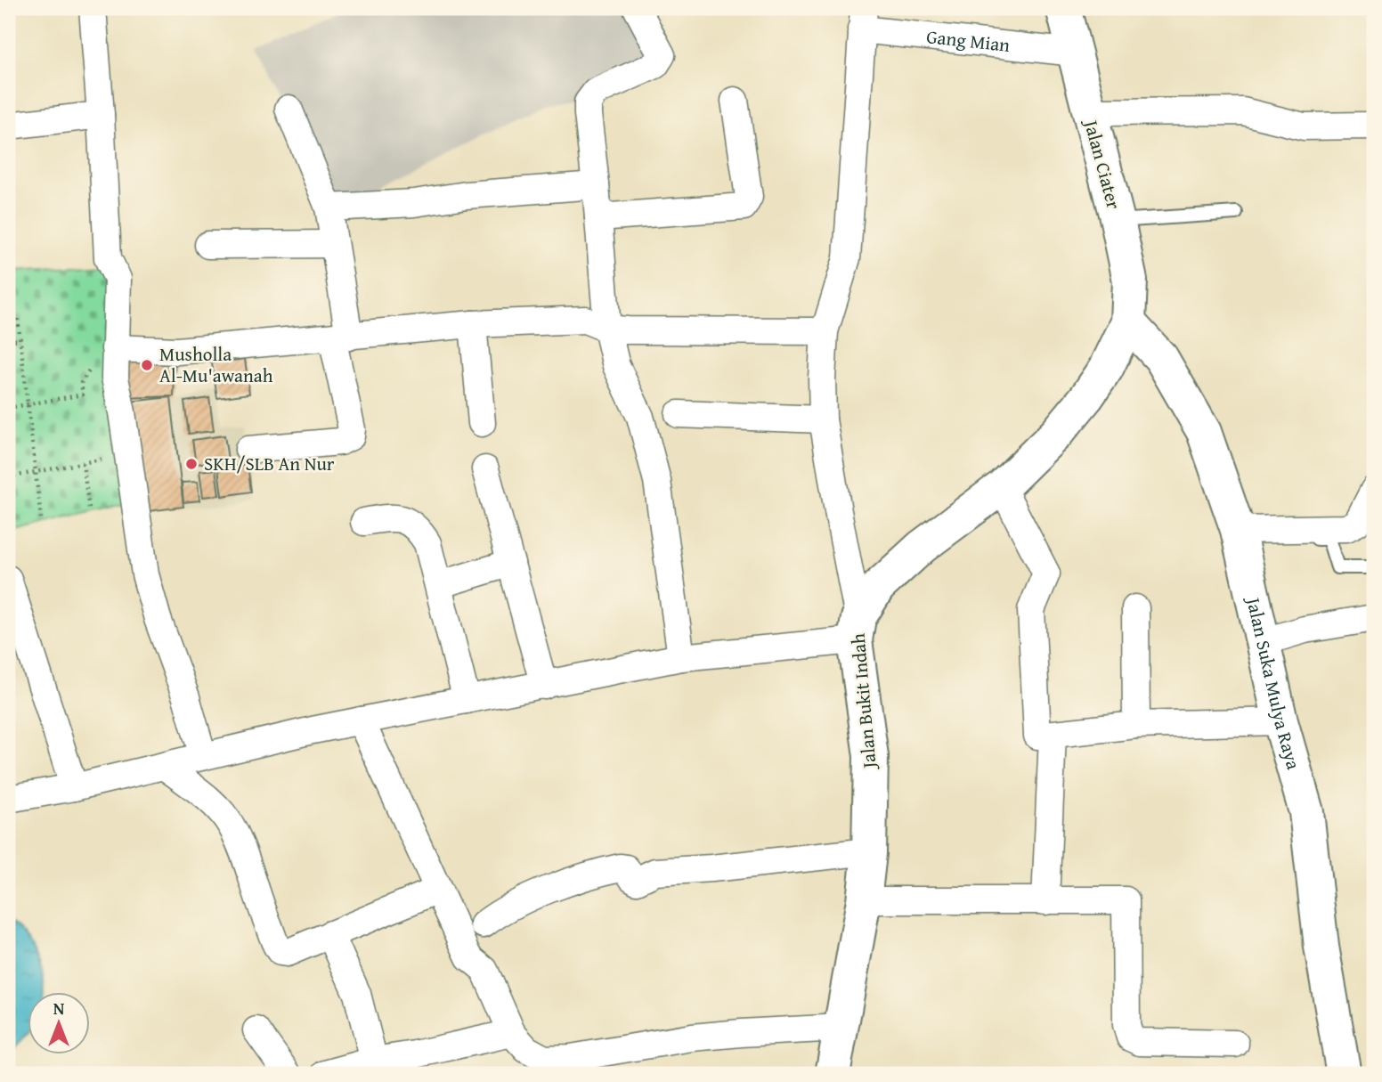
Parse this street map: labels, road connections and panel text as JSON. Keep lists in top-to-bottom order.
{
  "streets": {
    "main road": ["Jalan Ciater", "Jalan Suka Mulya Raya", "Jalan Bukit Indah"],
    "street": ["Gang Mian"]
  },
  "crossings": [
    ["Gang Mian", "Jalan Ciater"],
    ["Jalan Ciater", "Jalan Suka Mulya Raya"],
    ["Jalan Ciater", "Jalan Bukit Indah"],
    ["Jalan Suka Mulya Raya", "Jalan Bukit Indah"]
  ],
  "places": ["Musholla Al-Mu'awanah", "SKH/SLB An Nur"],
  "north": "top"
}
